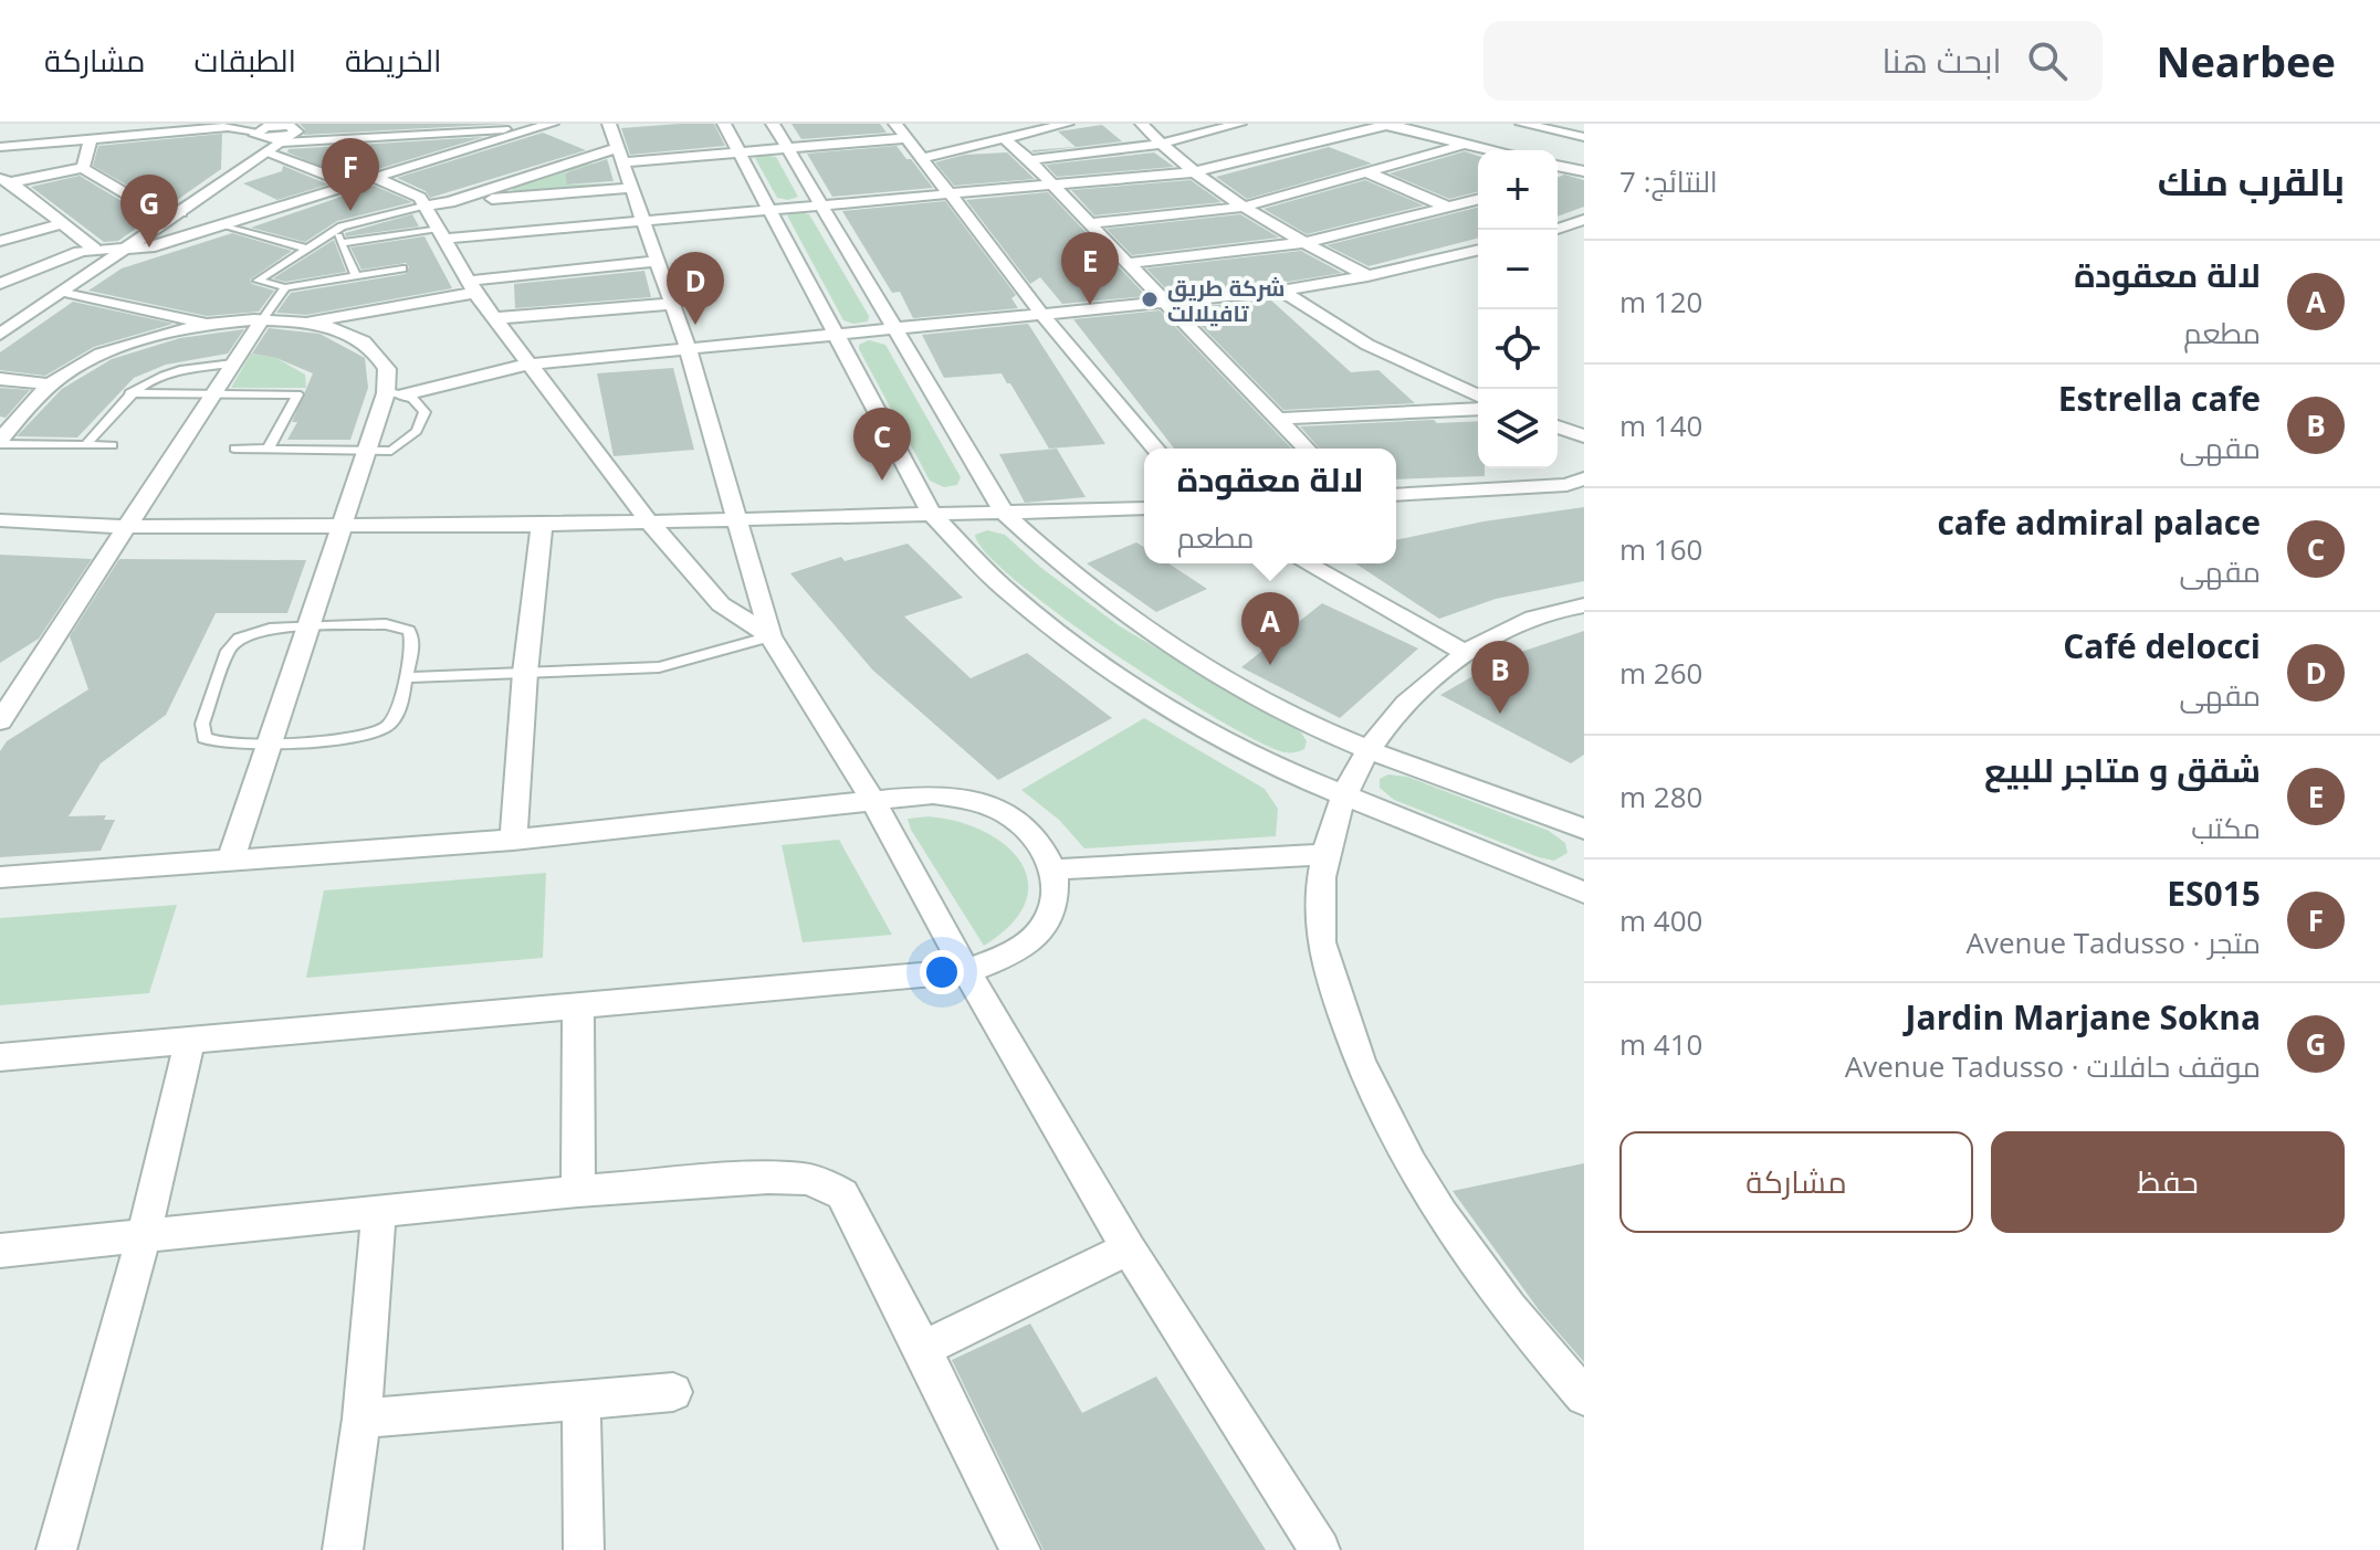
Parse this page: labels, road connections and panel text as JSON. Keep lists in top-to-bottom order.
{
  "places": ["شركة طريق تافيلالت"],
  "page": {
    "header": "Nearbee",
    "search": "ابحث هنا",
    "nav": ["الخريطة", "الطبقات", "مشاركة"],
    "heading": ["بالقرب منك", "النتائج: 7"],
    "pins": [
      "F",
      "G",
      "E",
      "D",
      "C",
      "A",
      "B"
    ],
    "map_buttons": ["+", "−"],
    "list": [
      {
        "mark": "A",
        "name": "لالة معقودة",
        "note": "مطعم",
        "value": "120 m"
      },
      {
        "mark": "B",
        "name": "Estrella cafe",
        "note": "مقهى",
        "value": "140 m"
      },
      {
        "mark": "C",
        "name": "cafe admiral palace",
        "note": "مقهى",
        "value": "160 m"
      },
      {
        "mark": "D",
        "name": "Café delocci",
        "note": "مقهى",
        "value": "260 m"
      },
      {
        "mark": "E",
        "name": "شقق و متاجر للبيع",
        "note": "مكتب",
        "value": "280 m"
      },
      {
        "mark": "F",
        "name": "ES015",
        "note": "متجر · Avenue Tadusso",
        "value": "400 m"
      },
      {
        "mark": "G",
        "name": "Jardin Marjane Sokna",
        "note": "موقف حافلات · Avenue Tadusso",
        "value": "410 m"
      }
    ],
    "popup": ["لالة معقودة", "مطعم"],
    "buttons": ["حفظ", "مشاركة"]
  }
}
